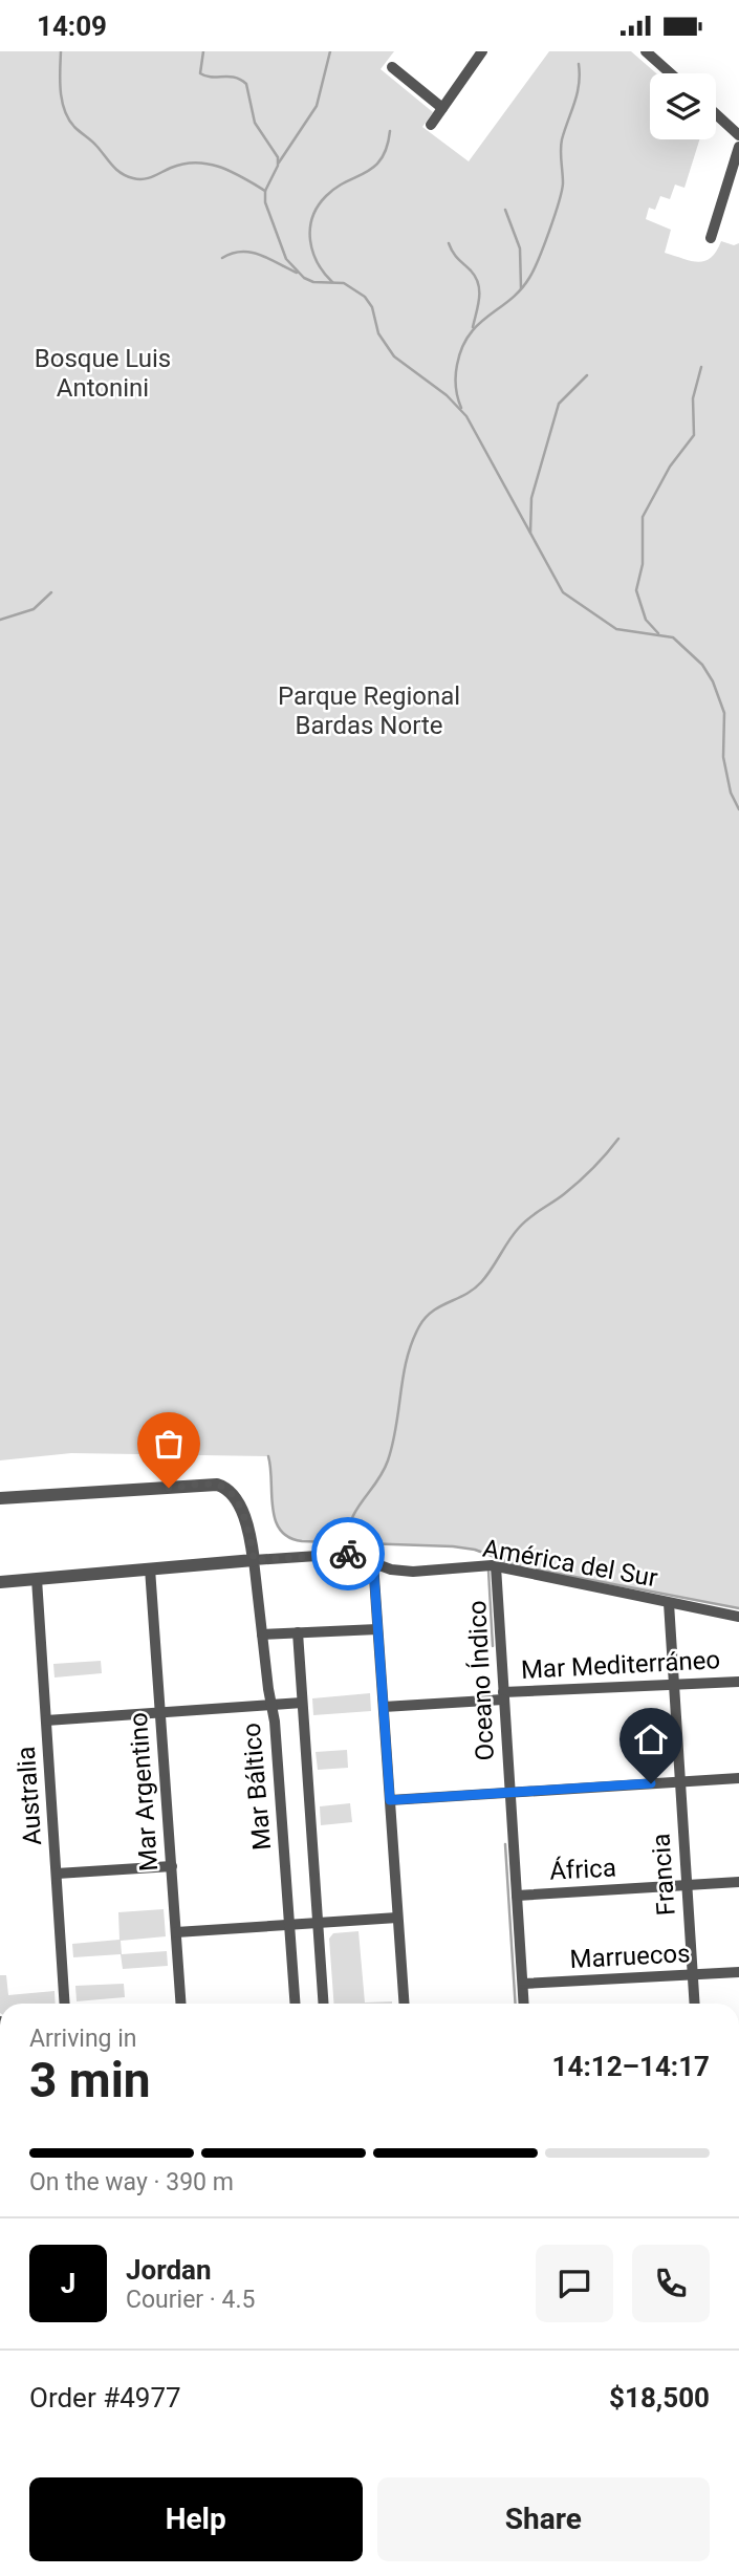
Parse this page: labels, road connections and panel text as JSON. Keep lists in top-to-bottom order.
{
  "streets": {
    "street": [
      "América del Sur",
      "Mar Mediterráneo",
      "Oceano Índico",
      "Mar Báltico",
      "Mar Argentino",
      "Australia",
      "África",
      "Francia",
      "Marruecos"
    ]
  },
  "crossings": [
    ["América del Sur", "Oceano Índico"],
    ["América del Sur", "Mar Báltico"],
    ["América del Sur", "Mar Argentino"],
    ["América del Sur", "Australia"],
    ["América del Sur", "Francia"],
    ["Mar Mediterráneo", "Oceano Índico"],
    ["Mar Mediterráneo", "Francia"],
    ["Oceano Índico", "África"],
    ["Oceano Índico", "Marruecos"],
    ["África", "Francia"],
    ["Francia", "Marruecos"]
  ],
  "parks": ["Bosque Luis Antonini", "Parque Regional Bardas Norte"],
  "page": {
    "status": "14:09",
    "heading": ["3 min", "Arriving in", "14:12–14:17"],
    "panel": [
      "Jordan",
      "Courier · 4.5",
      "Order #4977",
      "$18,500"
    ],
    "bar": "On the way · 390 m",
    "round": "J",
    "buttons": ["Help", "Share"]
  }
}
